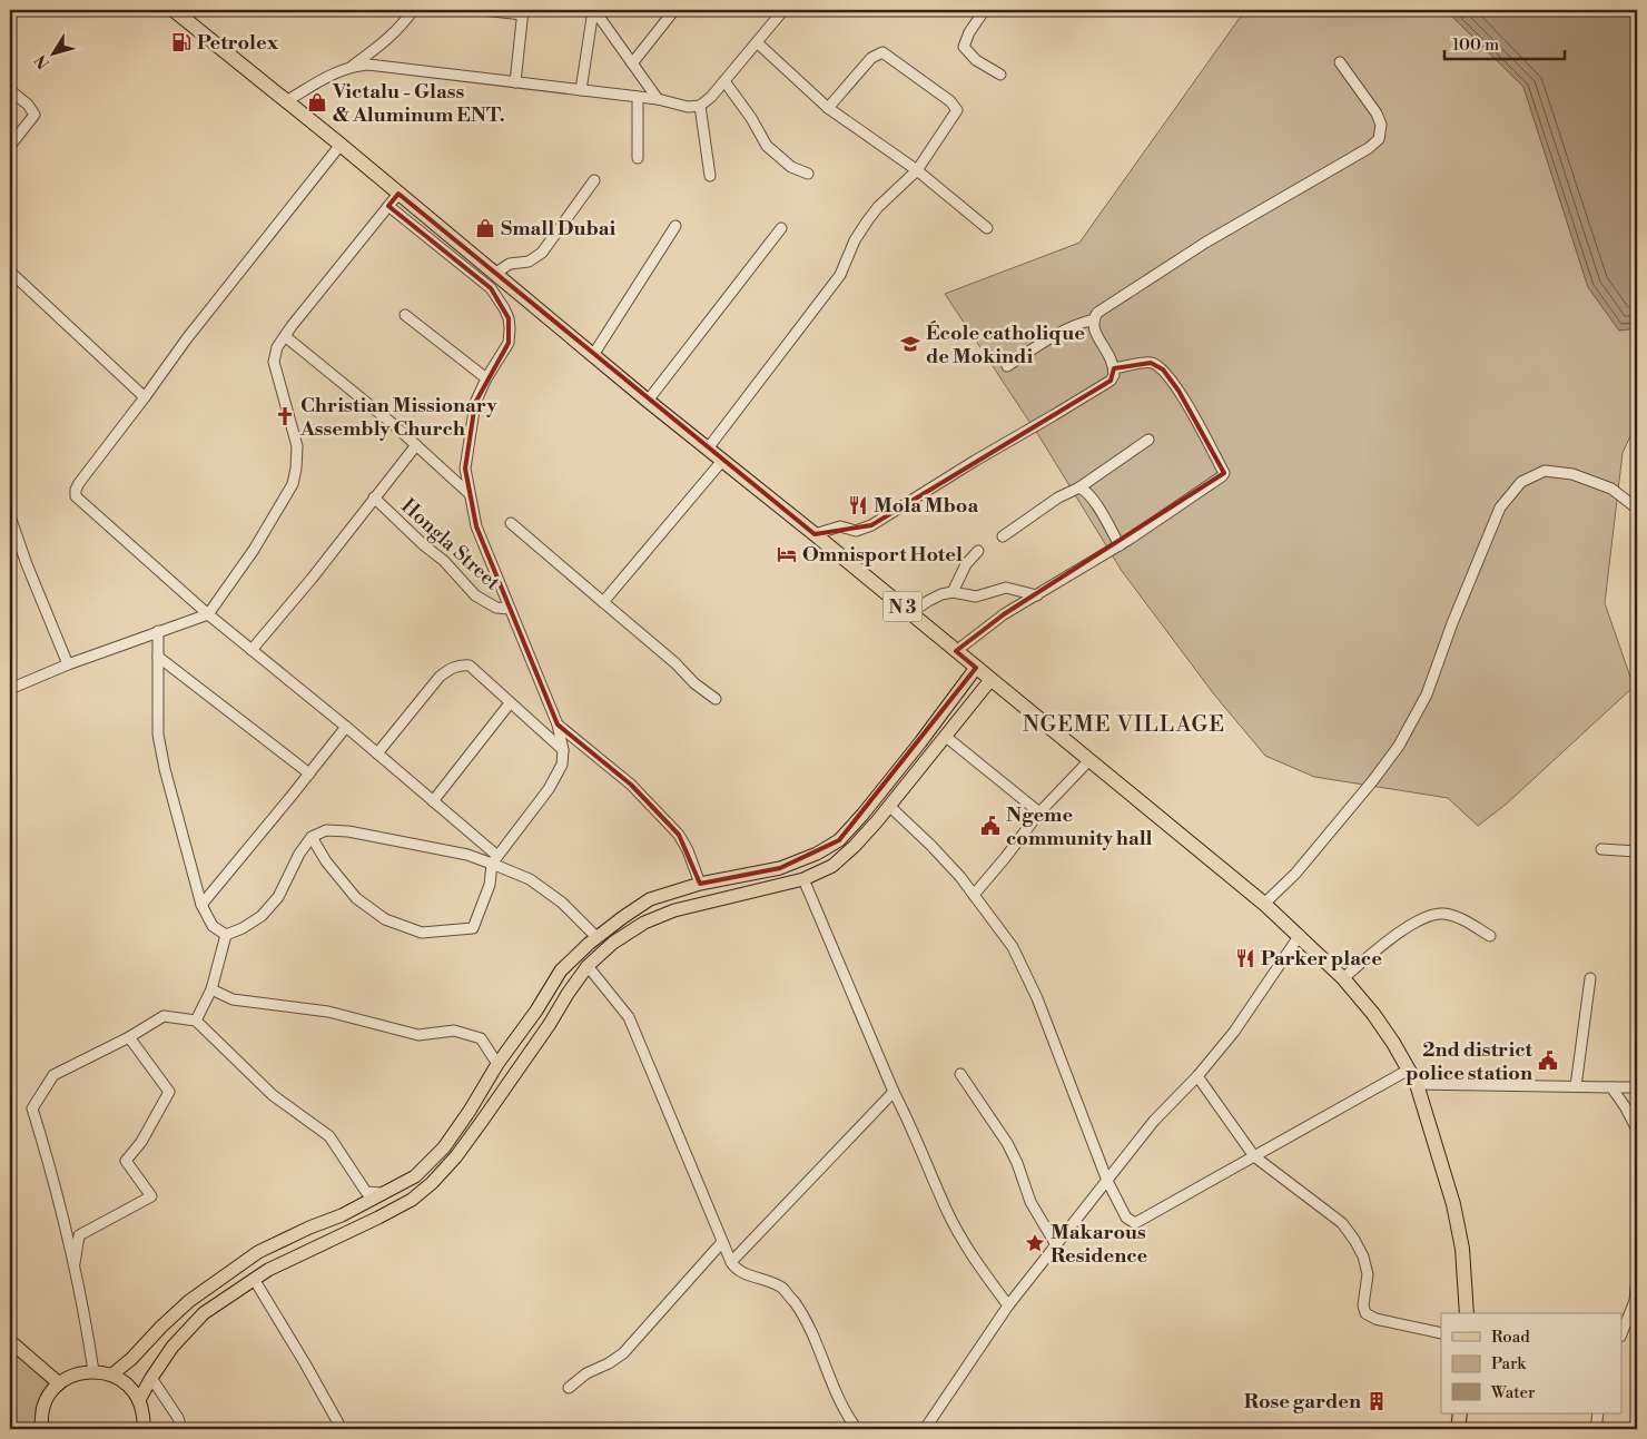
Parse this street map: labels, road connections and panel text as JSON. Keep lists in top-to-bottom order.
{
  "streets": {
    "highway": ["N 3"],
    "street": ["Hongla Street"]
  },
  "districts": ["NGEME VILLAGE"],
  "places": {
    "fuel station": ["Petrolex"],
    "shop": ["Victalu - Glass & Aluminum ENT.", "Small Dubai"],
    "school or university": ["École catholique de Mokindi"],
    "church": ["Christian Missionary Assembly Church"],
    "restaurant": ["Mola Mboa", "Parker place"],
    "hotel": ["Omnisport Hotel"],
    "public building": ["Ngeme community hall", "2nd district police station"],
    "place": ["Makarous Residence"],
    "building": ["Rose garden"]
  },
  "legend": ["Road", "Park", "Water"],
  "scale_bar": "100 m",
  "north": "bottom left"
}
